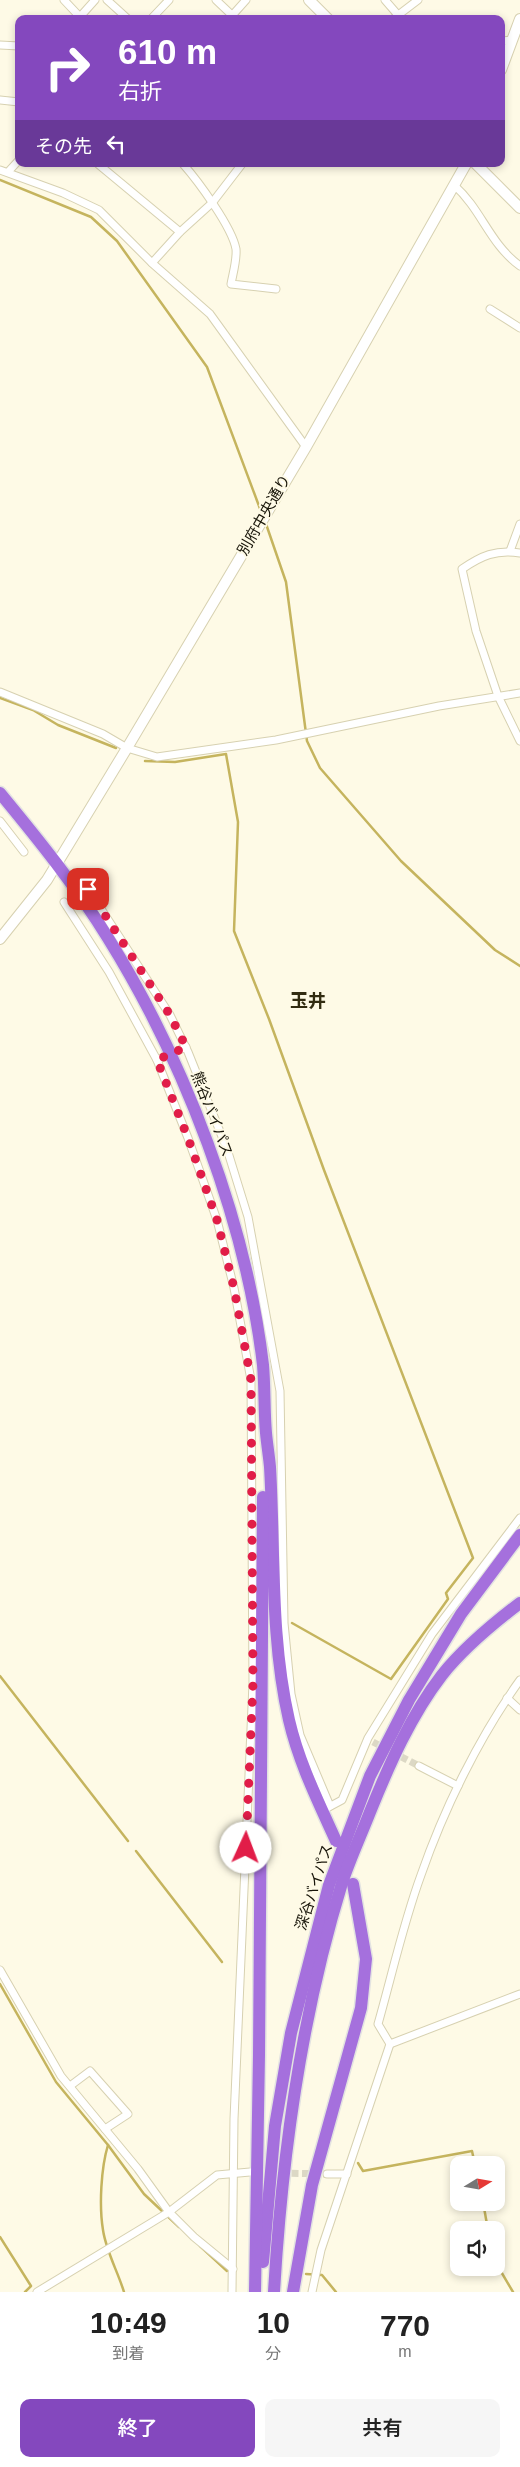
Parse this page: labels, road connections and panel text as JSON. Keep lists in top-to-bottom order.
{
  "streets": {
    "highway": ["熊谷バイパス", "深谷バイパス"],
    "street": ["別府中央通り"]
  },
  "crossings": [
    ["別府中央通り", "熊谷バイパス"]
  ],
  "districts": ["玉井"],
  "north": "right",
  "page": {
    "turn": ["610 m", "右折"],
    "then": "その先",
    "eta": [
      "10:49",
      "到着",
      "10",
      "分",
      "770",
      "m"
    ],
    "buttons": ["終了", "共有"]
  }
}
